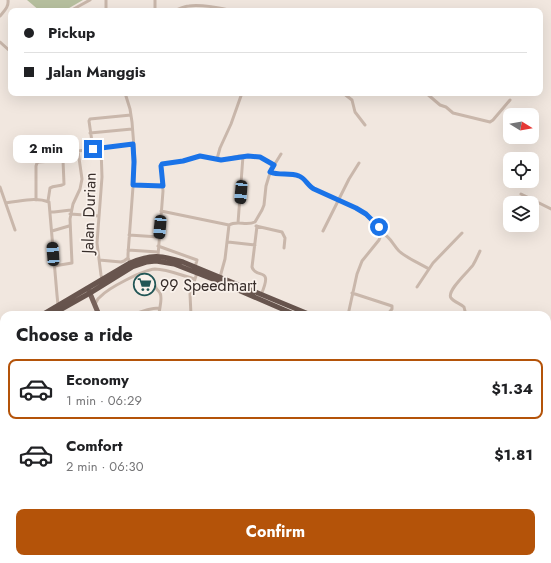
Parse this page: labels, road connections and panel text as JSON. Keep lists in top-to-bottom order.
{
  "streets": {
    "street": ["Jalan Durian"]
  },
  "places": {
    "supermarket": ["99 Speedmart"]
  },
  "north": "right",
  "page": {
    "banner": ["Pickup", "Jalan Manggis"],
    "bubble": "2 min",
    "heading": "Choose a ride",
    "list": [
      {
        "name": "Economy",
        "note": "1 min · 06:29",
        "value": "$1.34"
      },
      {
        "name": "Comfort",
        "note": "2 min · 06:30",
        "value": "$1.81"
      }
    ],
    "buttons": "Confirm"
  }
}
